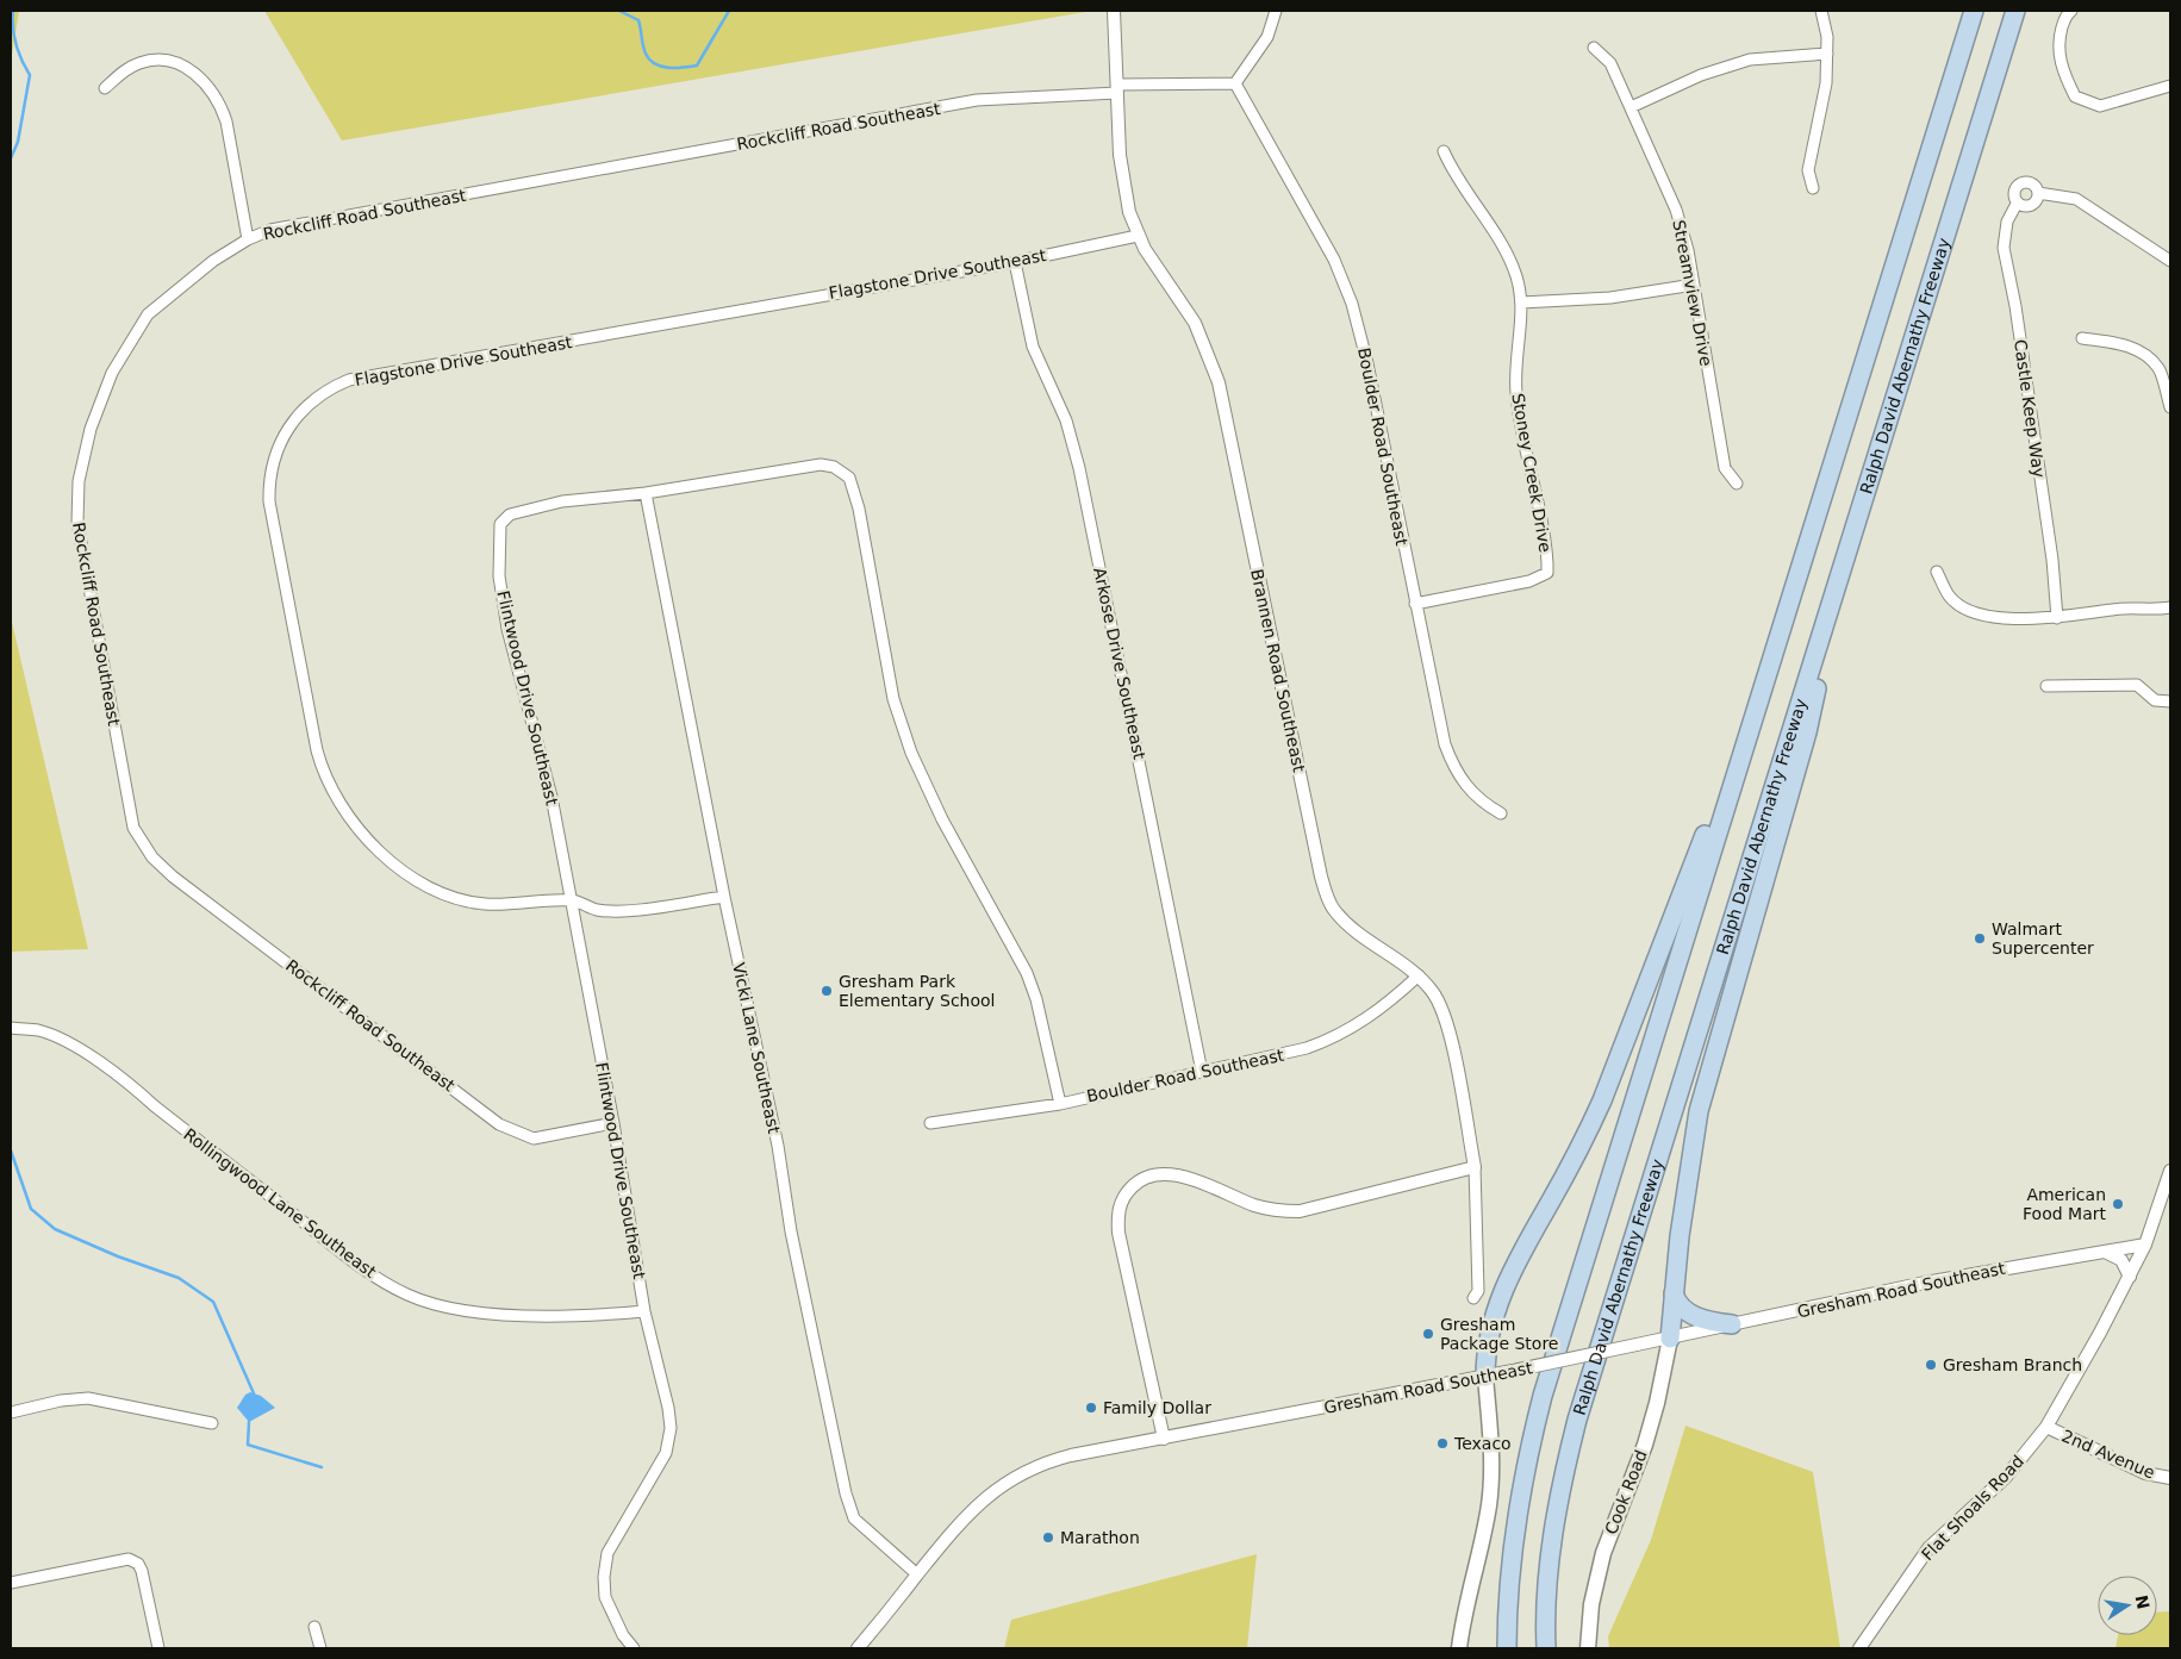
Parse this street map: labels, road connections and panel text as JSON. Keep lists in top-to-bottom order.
{
  "streets": {
    "highway": ["Ralph David Abernathy Freeway"],
    "main road": ["Cook Road"],
    "street": [
      "Rockcliff Road Southeast",
      "Flagstone Drive Southeast",
      "Streamview Drive",
      "Castle Keep Way",
      "Boulder Road Southeast",
      "Stoney Creek Drive",
      "Arkose Drive Southeast",
      "Brannen Road Southeast",
      "Flintwood Drive Southeast",
      "Vicki Lane Southeast",
      "Rollingwood Lane Southeast",
      "Gresham Road Southeast",
      "2nd Avenue",
      "Flat Shoals Road"
    ]
  },
  "crossings": [
    ["Rockcliff Road Southeast", "Boulder Road Southeast"],
    ["Rockcliff Road Southeast", "Brannen Road Southeast"],
    ["Rockcliff Road Southeast", "Flintwood Drive Southeast"],
    ["Flagstone Drive Southeast", "Arkose Drive Southeast"],
    ["Flagstone Drive Southeast", "Brannen Road Southeast"],
    ["Flagstone Drive Southeast", "Flintwood Drive Southeast"],
    ["Flagstone Drive Southeast", "Vicki Lane Southeast"],
    ["Boulder Road Southeast", "Stoney Creek Drive"],
    ["Boulder Road Southeast", "Arkose Drive Southeast"],
    ["Boulder Road Southeast", "Brannen Road Southeast"],
    ["Boulder Road Southeast", "Flintwood Drive Southeast"],
    ["Flintwood Drive Southeast", "Vicki Lane Southeast"],
    ["Flintwood Drive Southeast", "Rollingwood Lane Southeast"],
    ["Vicki Lane Southeast", "Gresham Road Southeast"],
    ["Gresham Road Southeast", "Cook Road"],
    ["Gresham Road Southeast", "Flat Shoals Road"],
    ["2nd Avenue", "Flat Shoals Road"]
  ],
  "places": [
    "Walmart Supercenter",
    "Gresham Park Elementary School",
    "American Food Mart",
    "Gresham Package Store",
    "Gresham Branch",
    "Family Dollar",
    "Texaco",
    "Marathon"
  ],
  "north": "right"
}
